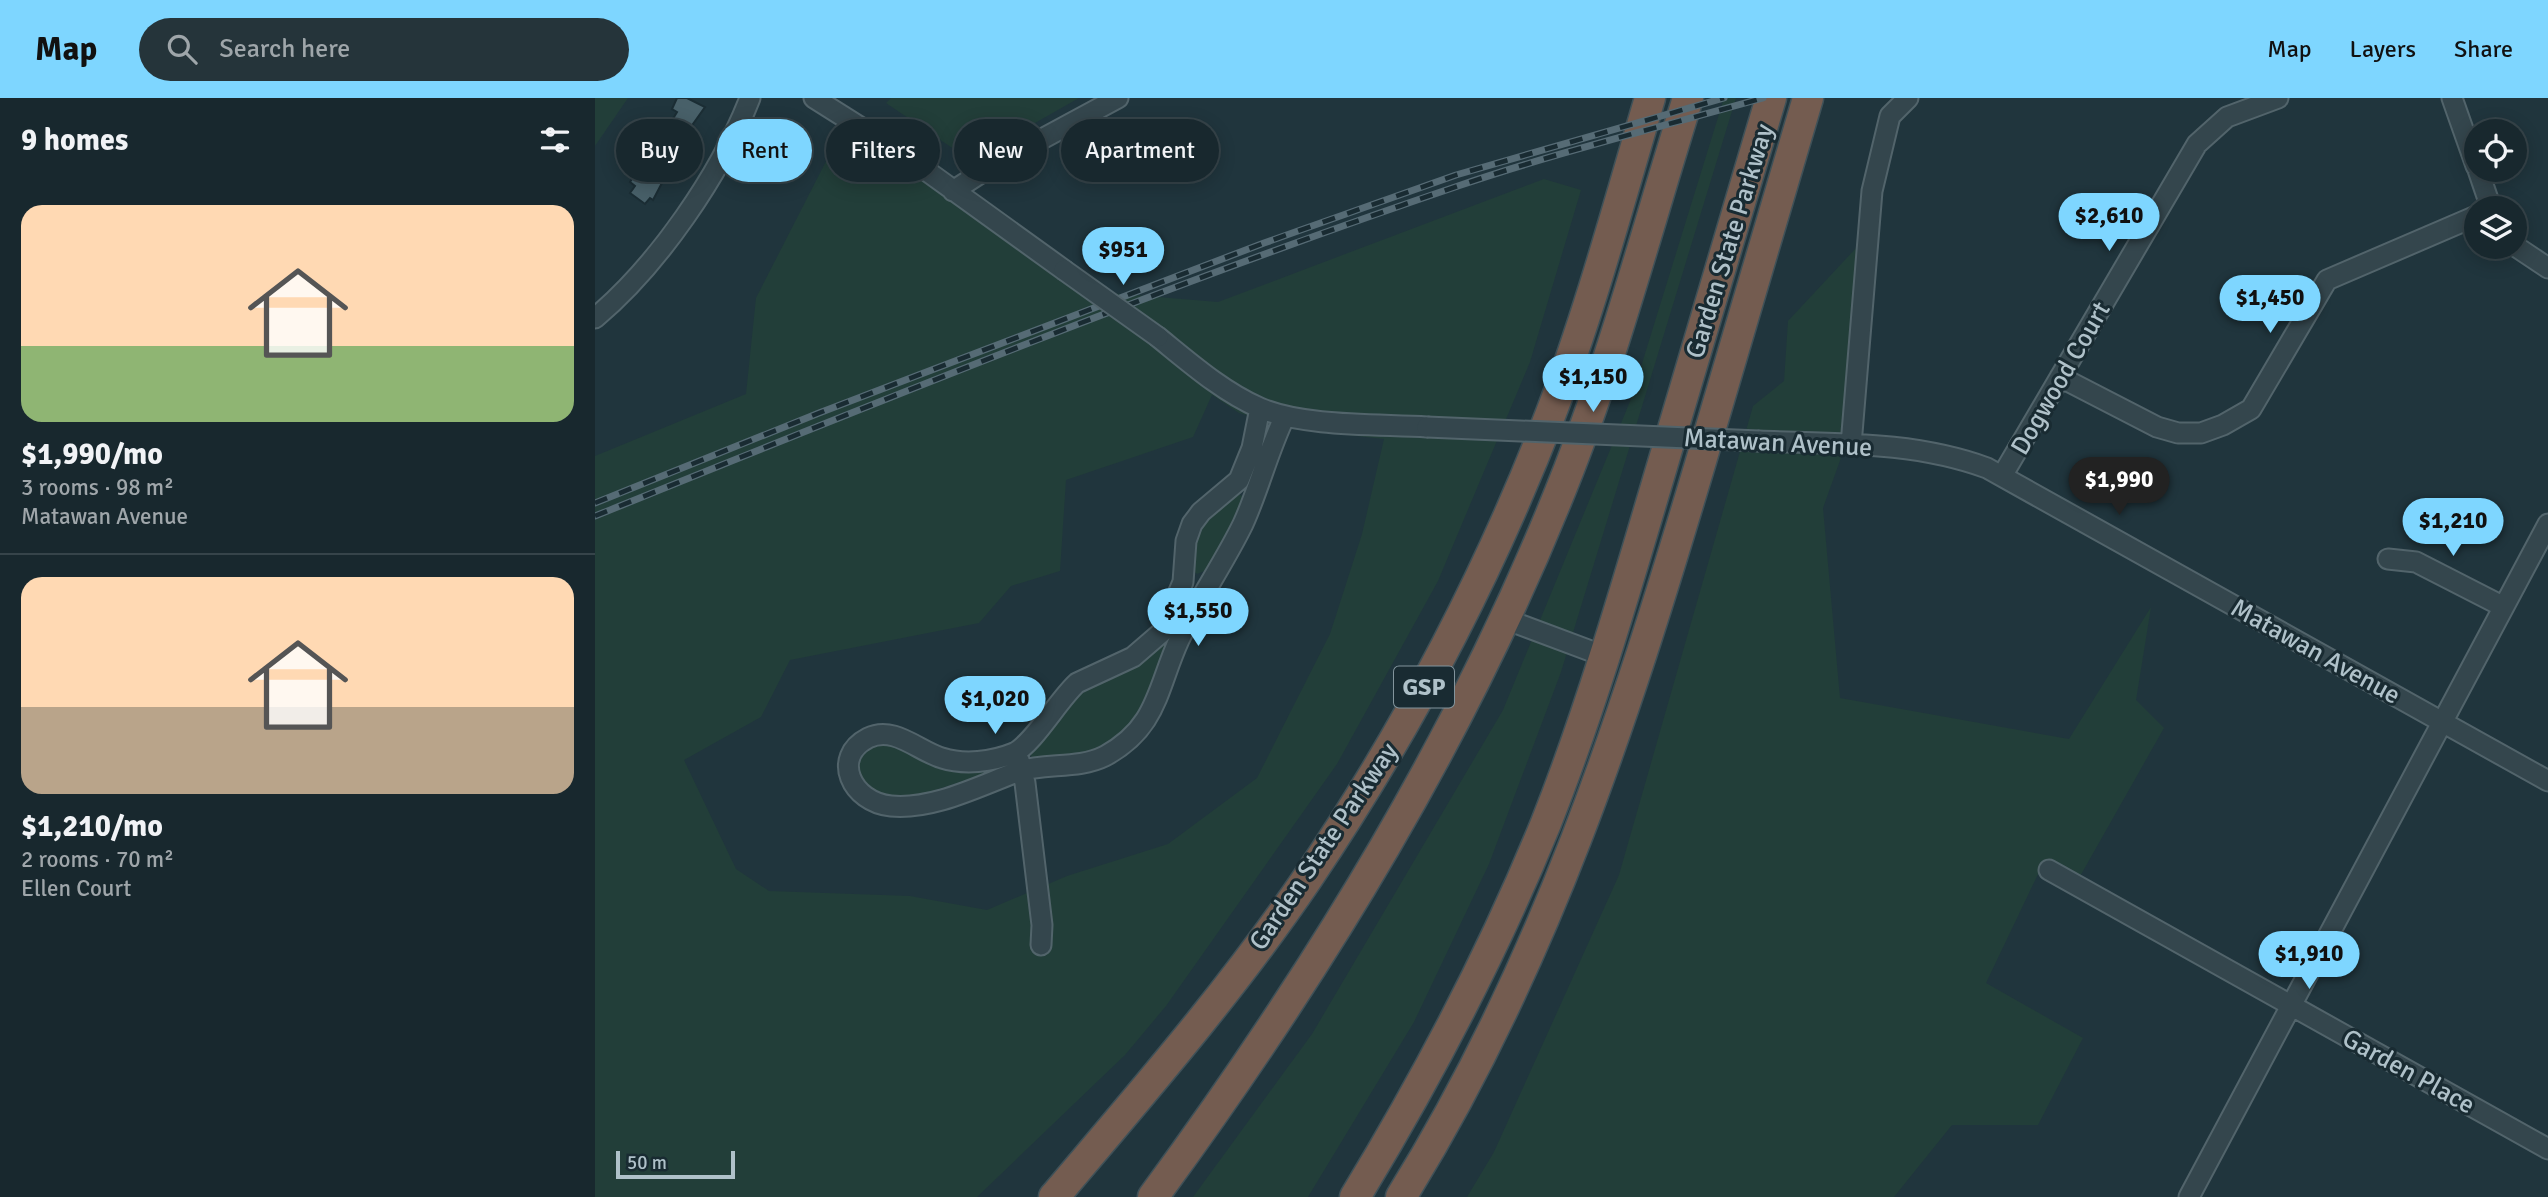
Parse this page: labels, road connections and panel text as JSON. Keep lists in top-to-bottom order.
{
  "streets": {
    "highway": ["Garden State Parkway", "GSP"],
    "street": ["Dogwood Court", "Matawan Avenue", "Garden Place"]
  },
  "crossings": [
    ["Dogwood Court", "Matawan Avenue"]
  ],
  "scale_bar": "50 m",
  "page": {
    "header": "Map",
    "search": "Search here",
    "nav": ["Map", "Layers", "Share"],
    "heading": "9 homes",
    "chip": [
      "Buy",
      "Rent",
      "Filters",
      "New",
      "Apartment"
    ],
    "list": [
      {
        "name": "$1,990/mo",
        "note": "3 rooms · 98 m² · Matawan Avenue"
      },
      {
        "name": "$1,210/mo",
        "note": "2 rooms · 70 m² · Ellen Court"
      }
    ],
    "price": [
      "$2,610",
      "$951",
      "$1,450",
      "$1,150",
      "$1,990",
      "$1,210",
      "$1,550",
      "$1,020",
      "$1,910"
    ],
    "scale": "50 m"
  }
}
